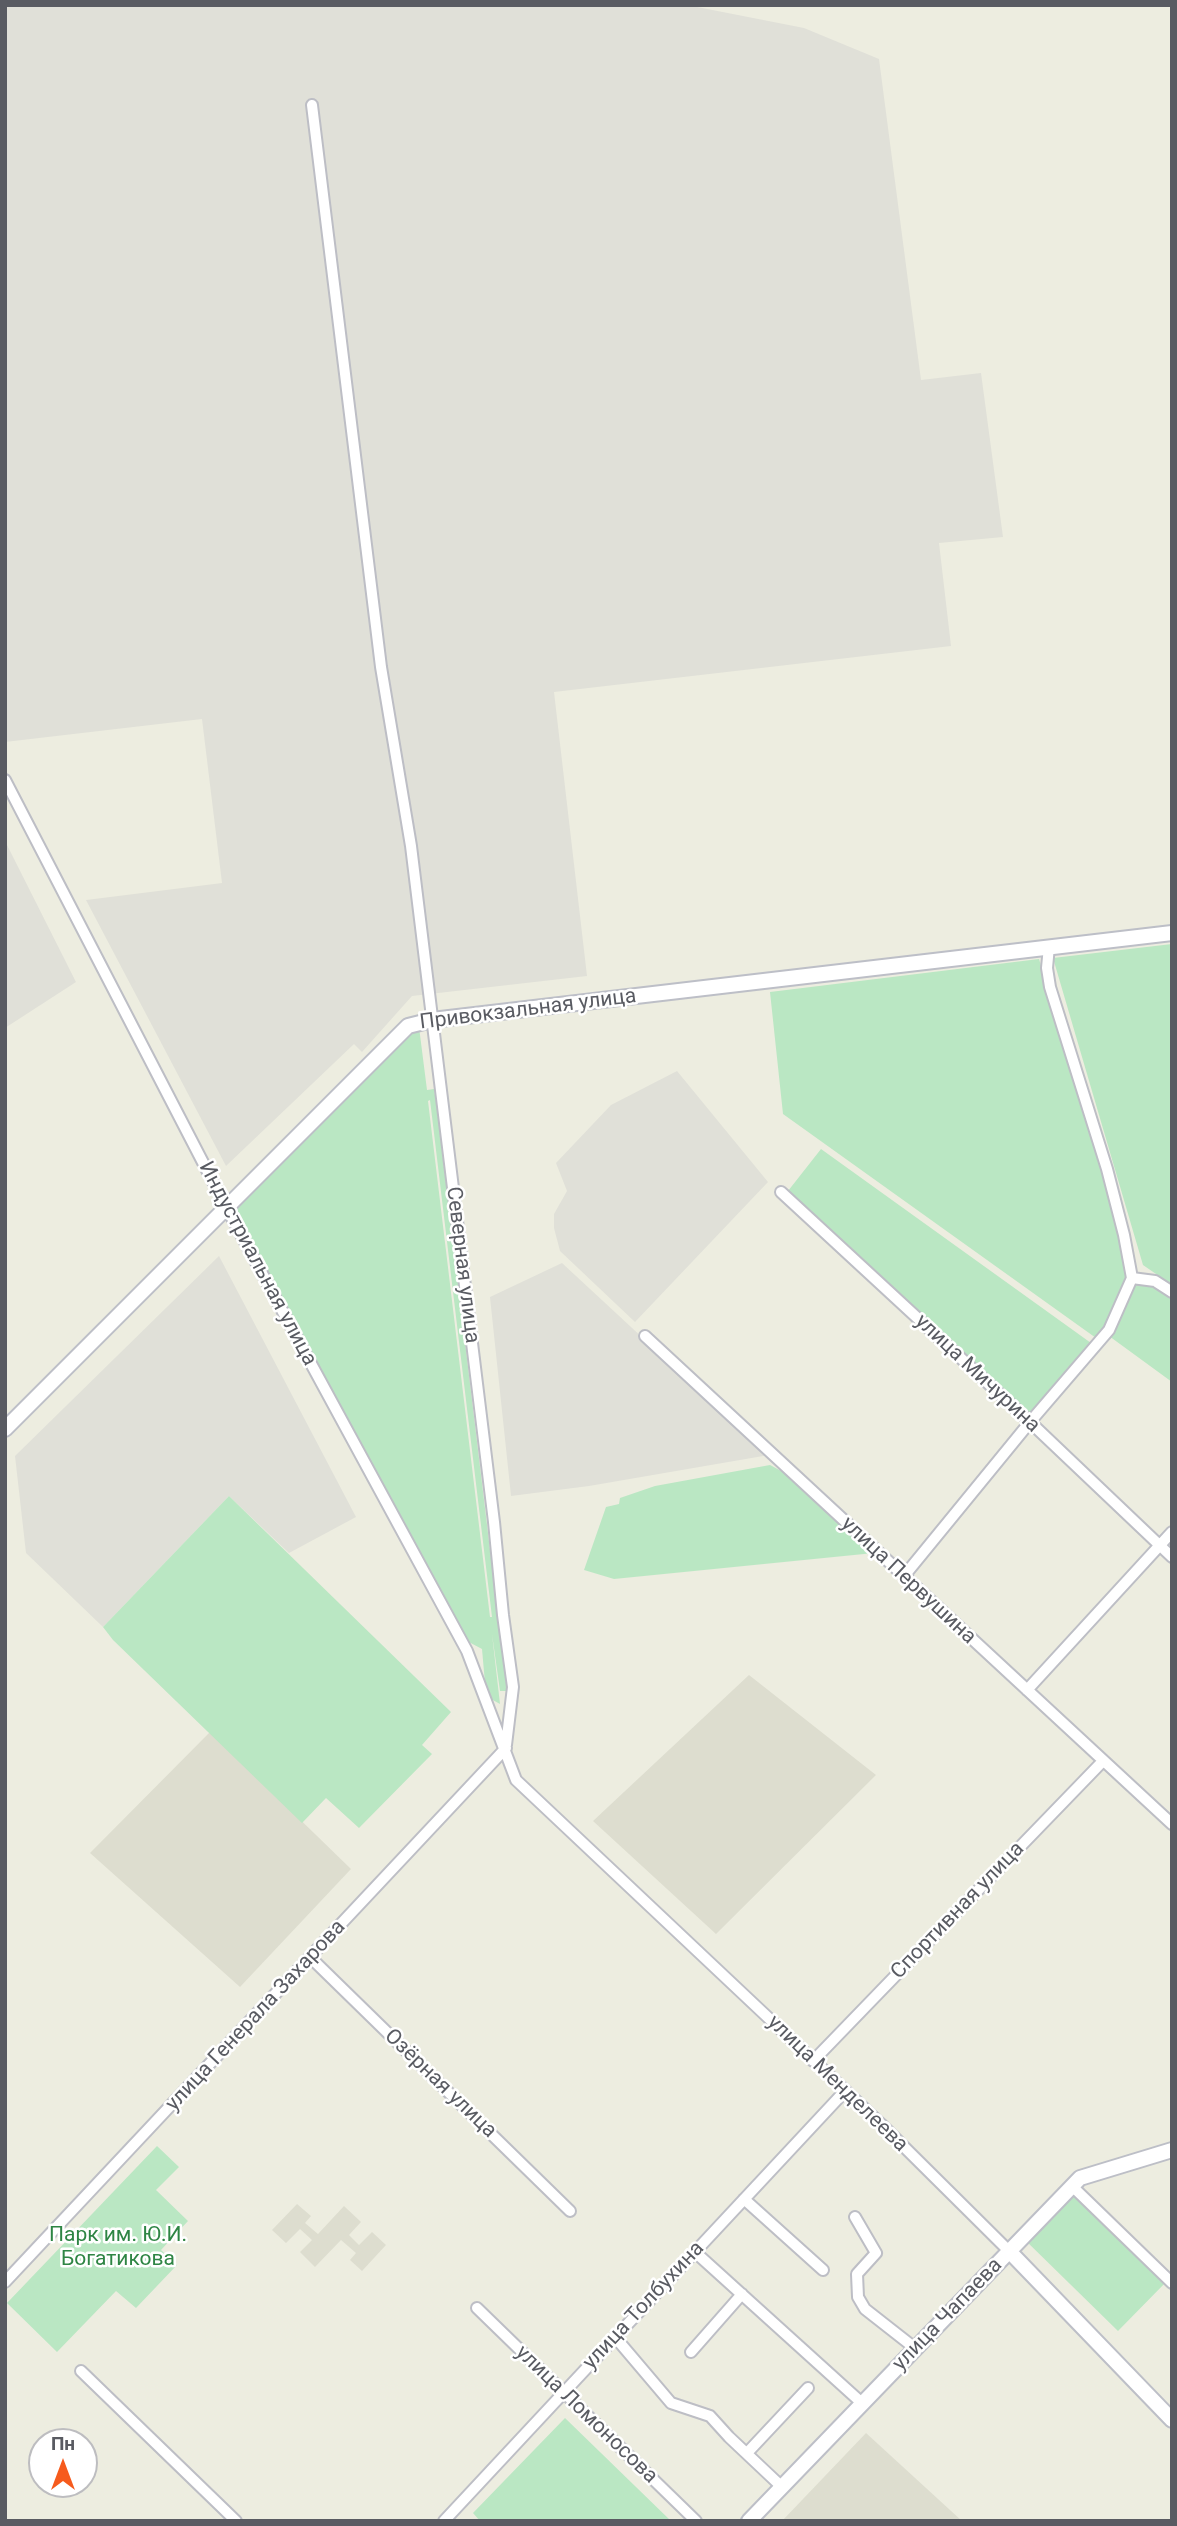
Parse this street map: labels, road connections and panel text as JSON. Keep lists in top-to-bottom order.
{
  "streets": {
    "main road": ["Привокзальная улица", "улица Менделеева", "улица Чапаева"],
    "street": [
      "Индустриальная улица",
      "Северная улица",
      "улица Мичурина",
      "улица Первушина",
      "Спортивная улица",
      "улица Генерала Захарова",
      "Озёрная улица",
      "улица Толбухина",
      "улица Ломоносова"
    ]
  },
  "crossings": [
    ["Привокзальная улица", "Индустриальная улица"],
    ["Привокзальная улица", "Северная улица"],
    ["Индустриальная улица", "Северная улица"],
    ["Индустриальная улица", "улица Генерала Захарова"],
    ["Индустриальная улица", "улица Менделеева"],
    ["Северная улица", "улица Генерала Захарова"],
    ["Северная улица", "улица Менделеева"],
    ["улица Первушина", "Спортивная улица"],
    ["Спортивная улица", "улица Менделеева"],
    ["улица Генерала Захарова", "Озёрная улица"],
    ["улица Генерала Захарова", "улица Менделеева"],
    ["улица Менделеева", "улица Толбухина"],
    ["улица Менделеева", "улица Чапаева"],
    ["улица Толбухина", "улица Ломоносова"]
  ],
  "parks": ["Парк им. Ю.И. Богатикова"],
  "north": "top"
}
